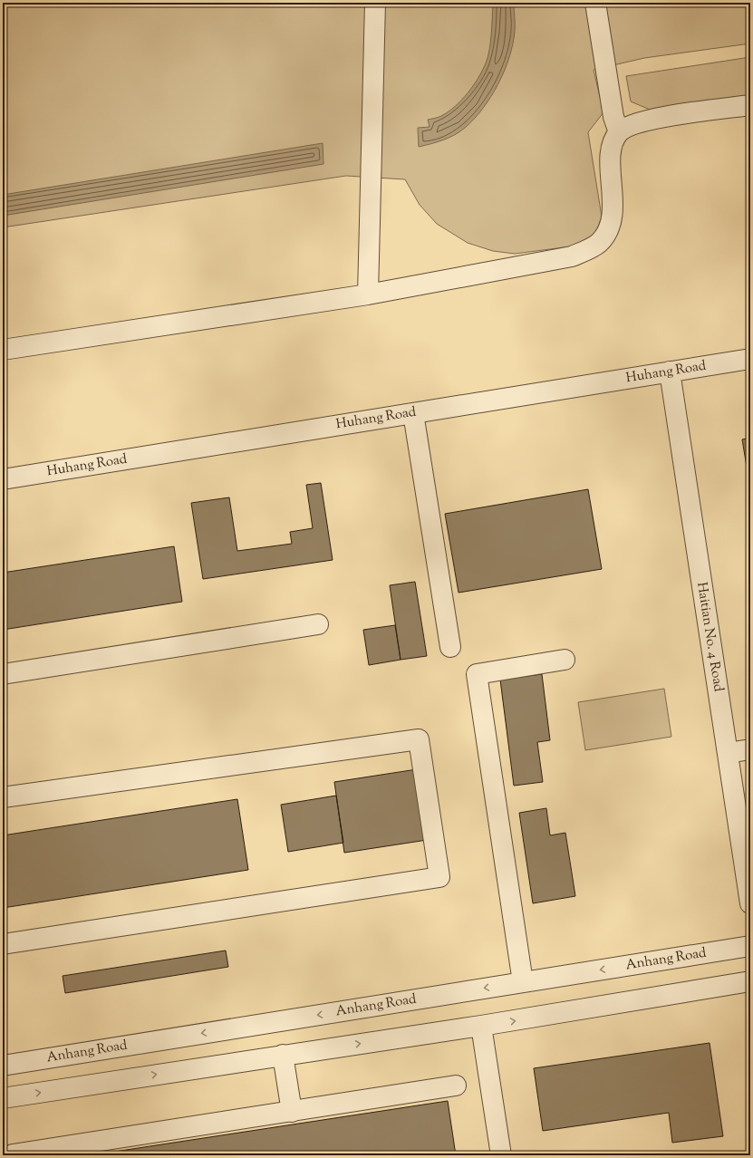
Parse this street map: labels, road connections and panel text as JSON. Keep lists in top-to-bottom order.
{
  "streets": {
    "street": ["Huhang Road", "Haitian No. 4 Road", "Anhang Road"]
  },
  "crossings": [
    ["Huhang Road", "Haitian No. 4 Road"]
  ]
}
